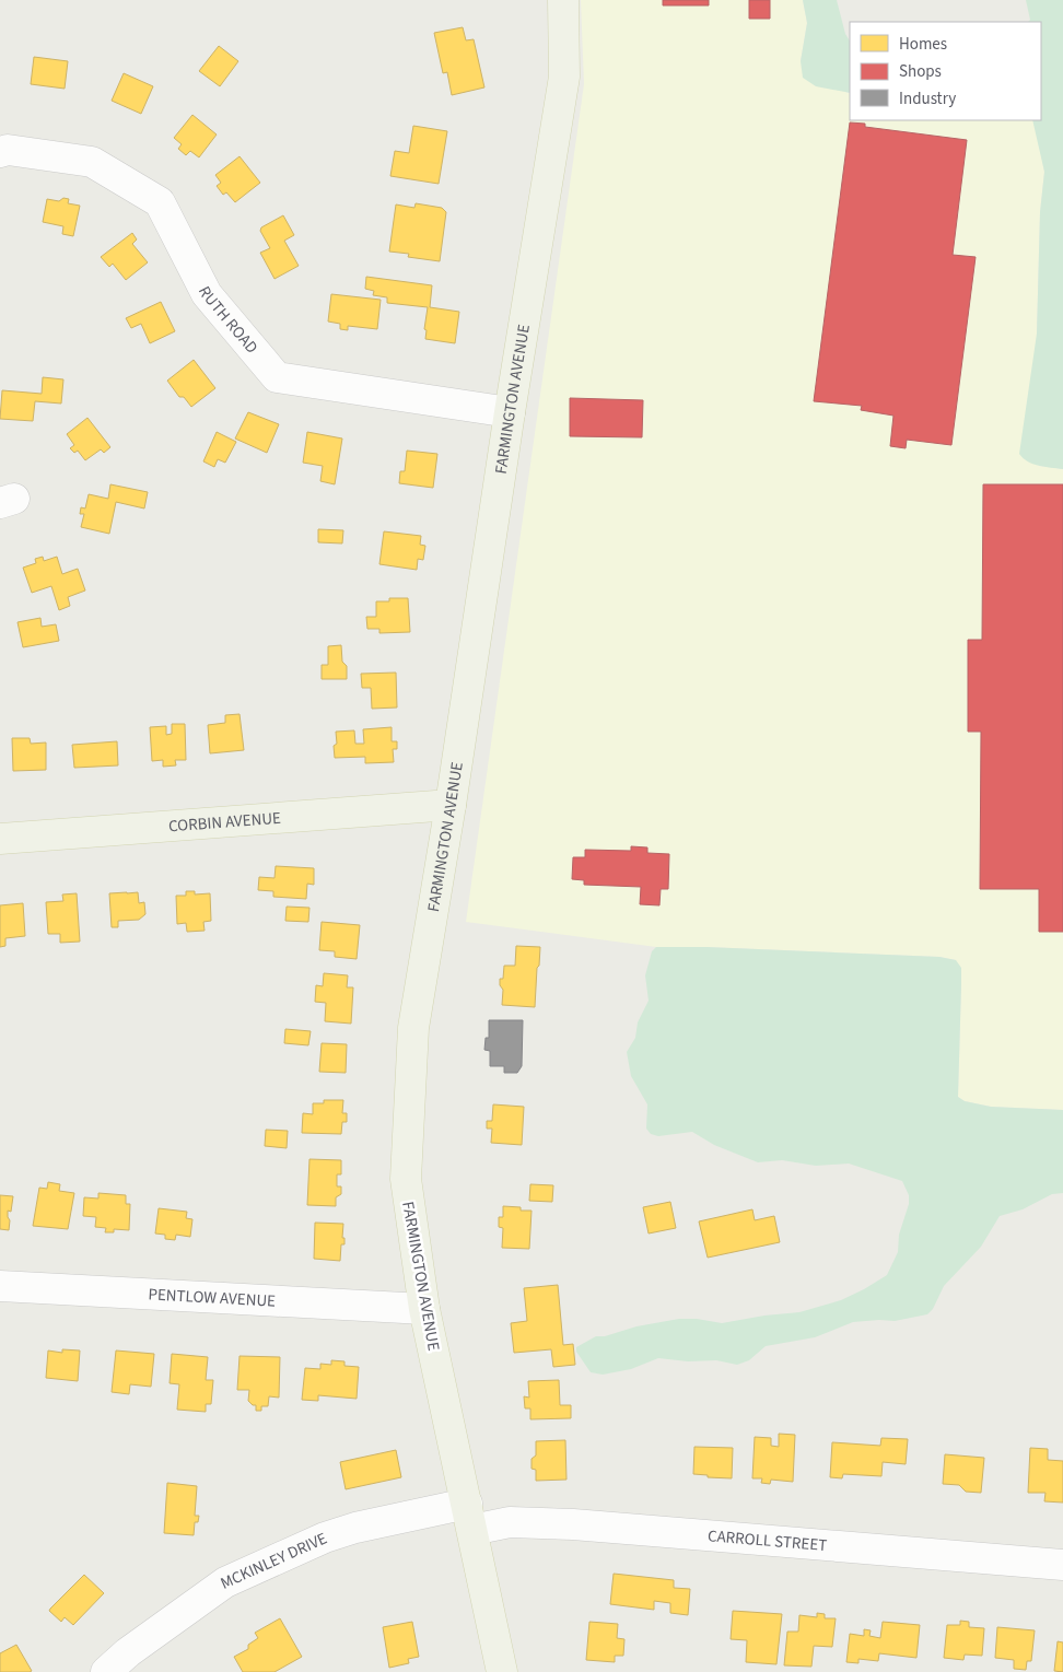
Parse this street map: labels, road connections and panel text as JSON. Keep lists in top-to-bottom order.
{
  "streets": {
    "main road": ["FARMINGTON AVENUE", "CORBIN AVENUE"],
    "street": [
      "RUTH ROAD",
      "PENTLOW AVENUE",
      "CARROLL STREET",
      "MCKINLEY DRIVE"
    ]
  },
  "crossings": [
    ["RUTH ROAD", "FARMINGTON AVENUE"],
    ["FARMINGTON AVENUE", "CORBIN AVENUE"],
    ["FARMINGTON AVENUE", "PENTLOW AVENUE"],
    ["FARMINGTON AVENUE", "CARROLL STREET"],
    ["FARMINGTON AVENUE", "MCKINLEY DRIVE"],
    ["CARROLL STREET", "MCKINLEY DRIVE"]
  ],
  "legend": ["Homes", "Shops", "Industry"]
}
